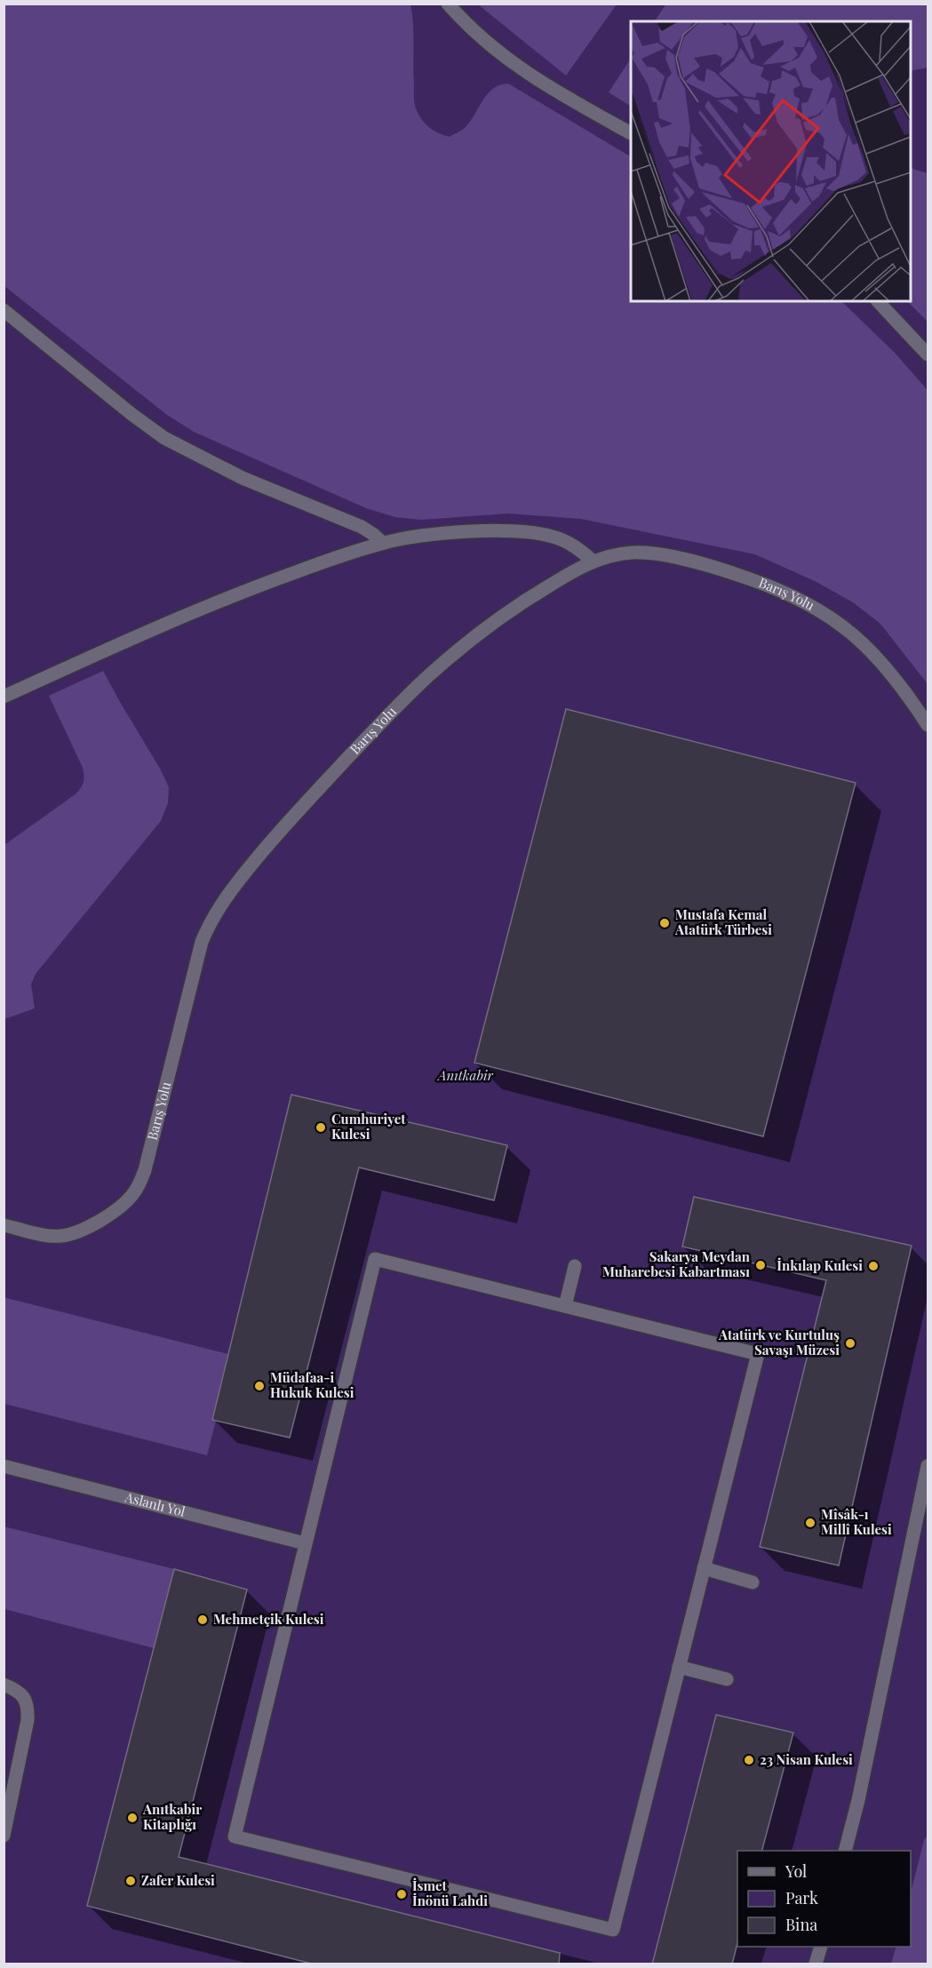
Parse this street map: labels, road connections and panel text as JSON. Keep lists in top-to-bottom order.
{
  "streets": {
    "street": ["Barış Yolu", "Aslanlı Yol"]
  },
  "parks": ["Anıtkabir"],
  "places": [
    "Mustafa Kemal Atatürk Türbesi",
    "Cumhuriyet Kulesi",
    "Sakarya Meydan Muharebesi Kabartması",
    "İnkılap Kulesi",
    "Atatürk ve Kurtuluş Savaşı Müzesi",
    "Müdafaa-i Hukuk Kulesi",
    "Mîsâk-ı Millî Kulesi",
    "Mehmetçik Kulesi",
    "23 Nisan Kulesi",
    "Anıtkabir Kitaplığı",
    "Zafer Kulesi",
    "İsmet İnönü Lahdi"
  ],
  "legend": ["Yol", "Park", "Bina"]
}
